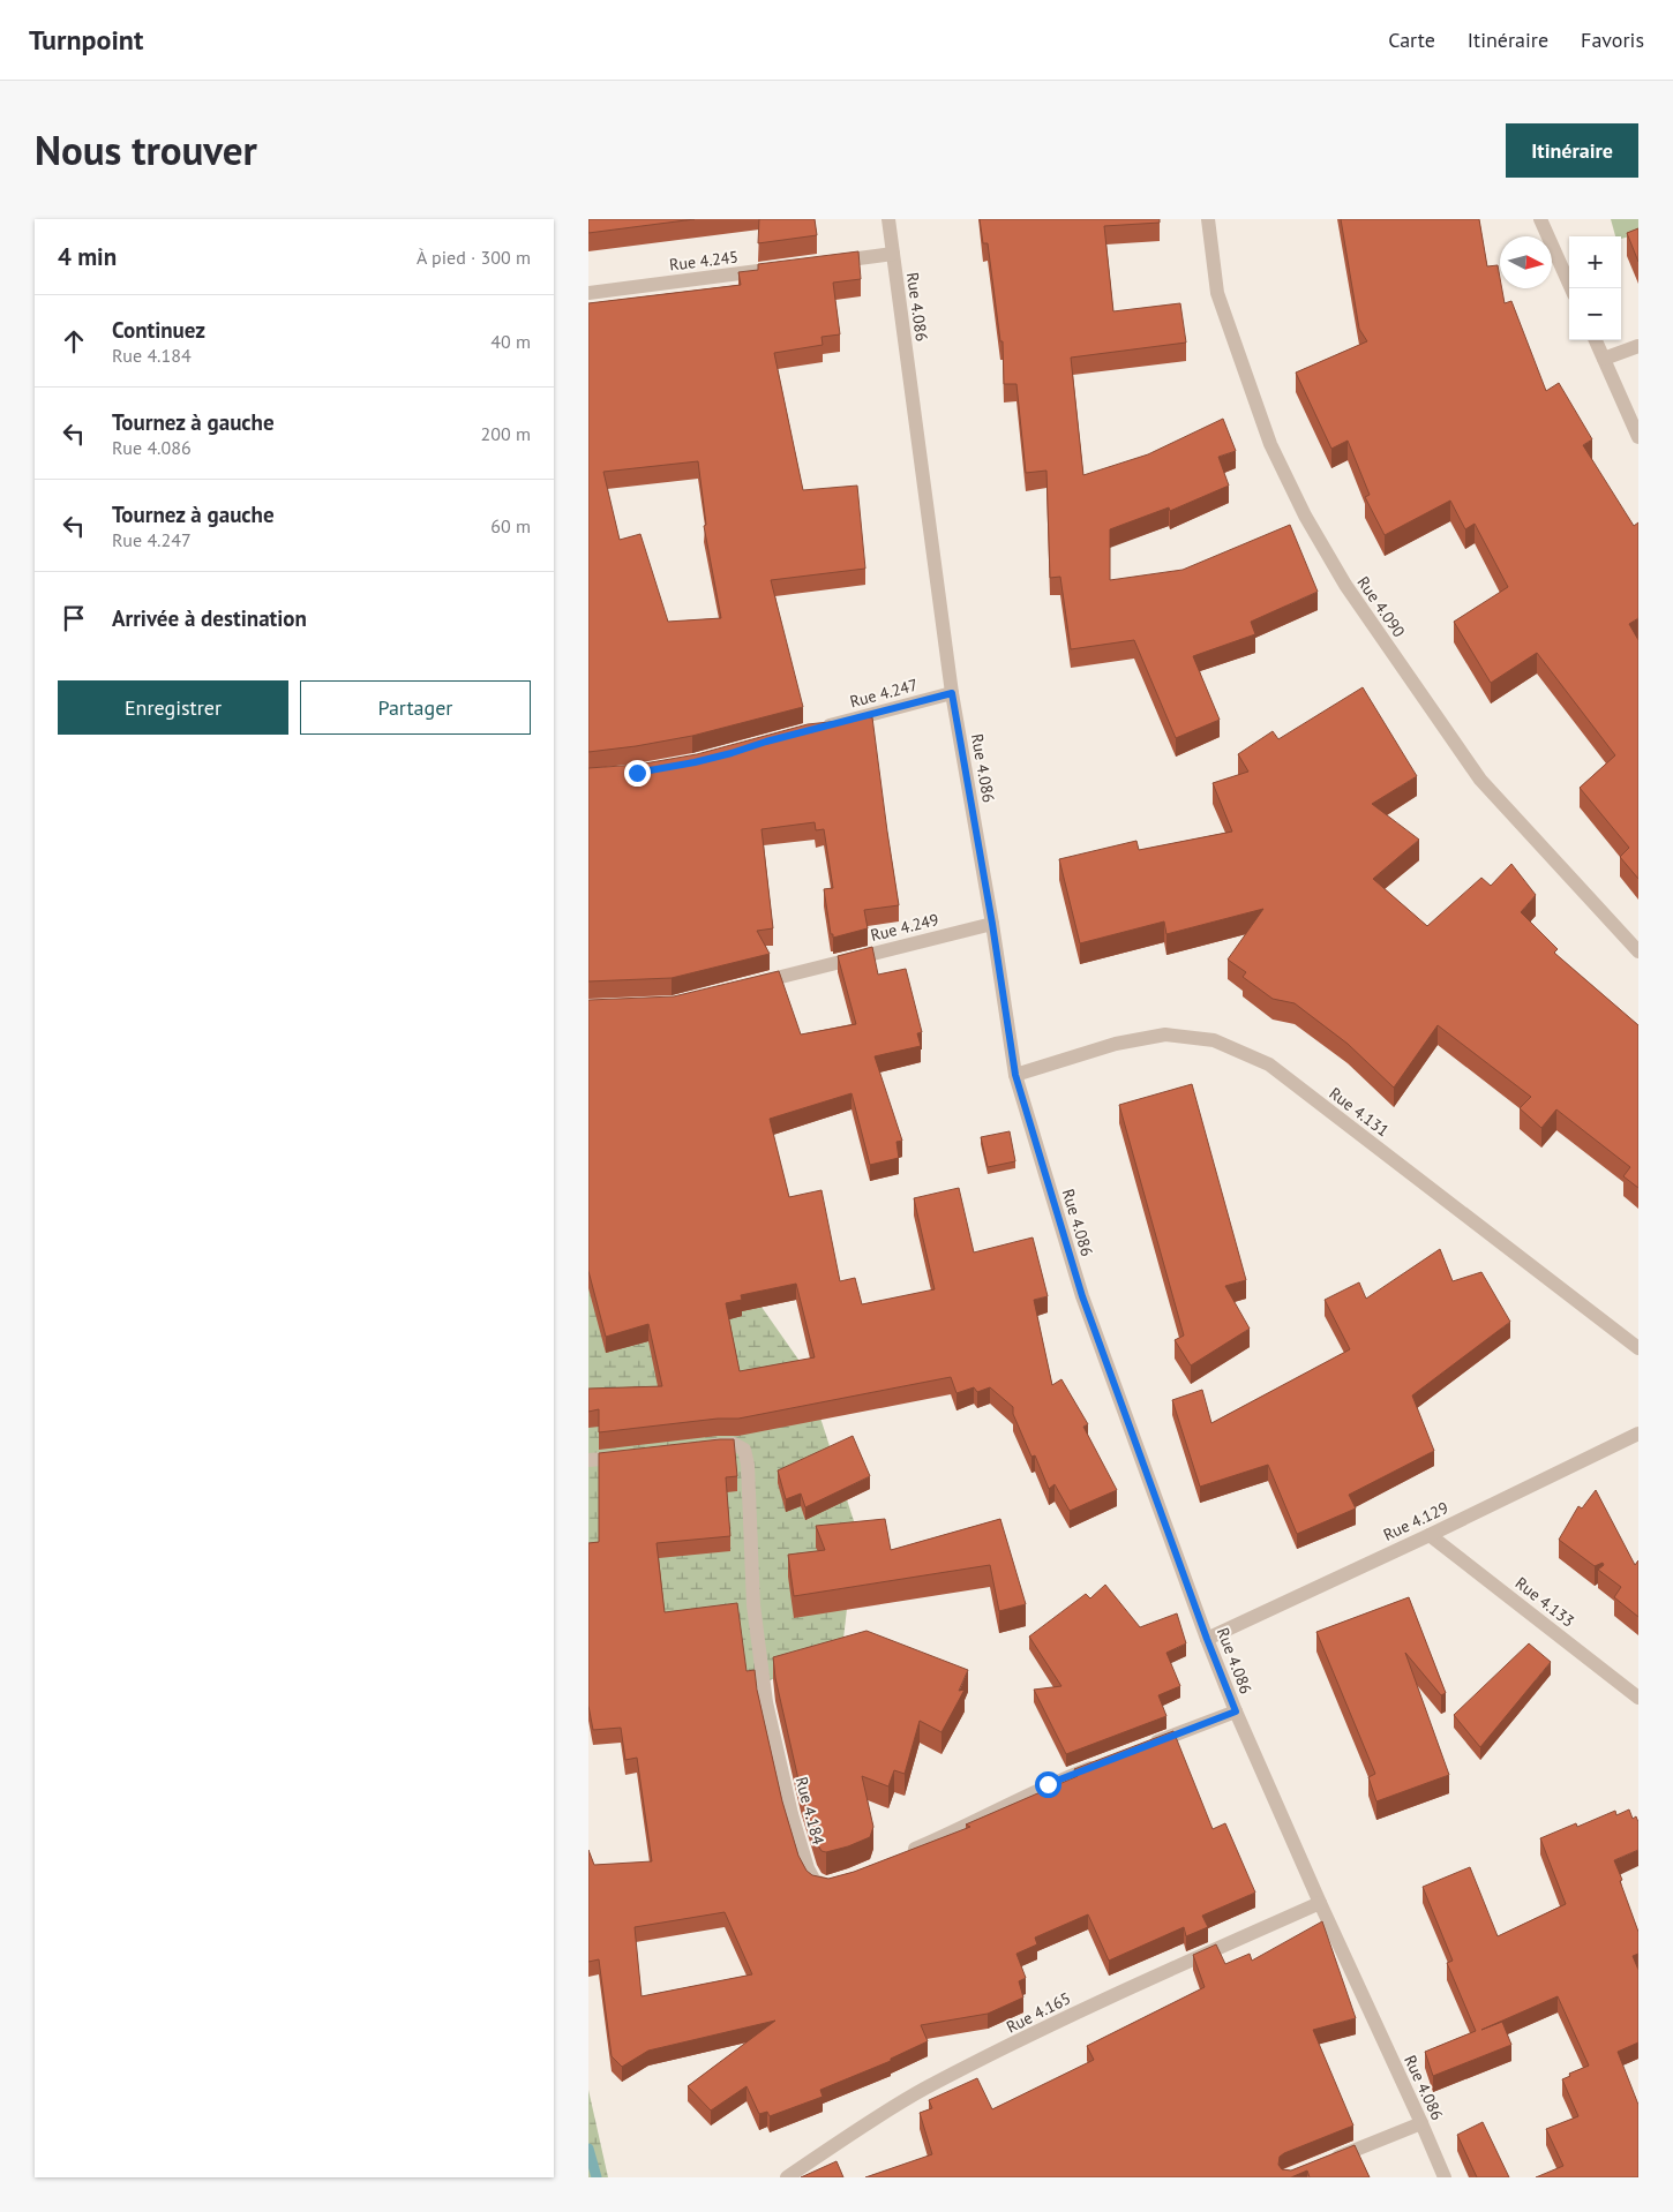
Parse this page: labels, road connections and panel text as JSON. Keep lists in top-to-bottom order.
{
  "streets": {
    "street": [
      "Rue 4.245",
      "Rue 4.086",
      "Rue 4.090",
      "Rue 4.247",
      "Rue 4.249",
      "Rue 4.131",
      "Rue 4.129",
      "Rue 4.133",
      "Rue 4.184",
      "Rue 4.165"
    ]
  },
  "crossings": [
    ["Rue 4.086", "Rue 4.247"],
    ["Rue 4.086", "Rue 4.249"],
    ["Rue 4.086", "Rue 4.131"],
    ["Rue 4.086", "Rue 4.129"],
    ["Rue 4.086", "Rue 4.165"],
    ["Rue 4.129", "Rue 4.133"]
  ],
  "north": "right",
  "page": {
    "header": "Turnpoint",
    "nav": ["Carte", "Itinéraire", "Favoris"],
    "title": "Nous trouver",
    "buttons": [
      "Itinéraire",
      ["Enregistrer", "Partager"]
    ],
    "heading": ["4 min", "À pied · 300 m"],
    "map_buttons": ["+", "−"],
    "list": [
      ["Continuez", "Rue 4.184", "40 m"],
      ["Tournez à gauche", "Rue 4.086", "200 m"],
      ["Tournez à gauche", "Rue 4.247", "60 m"],
      "Arrivée à destination"
    ]
  }
}
